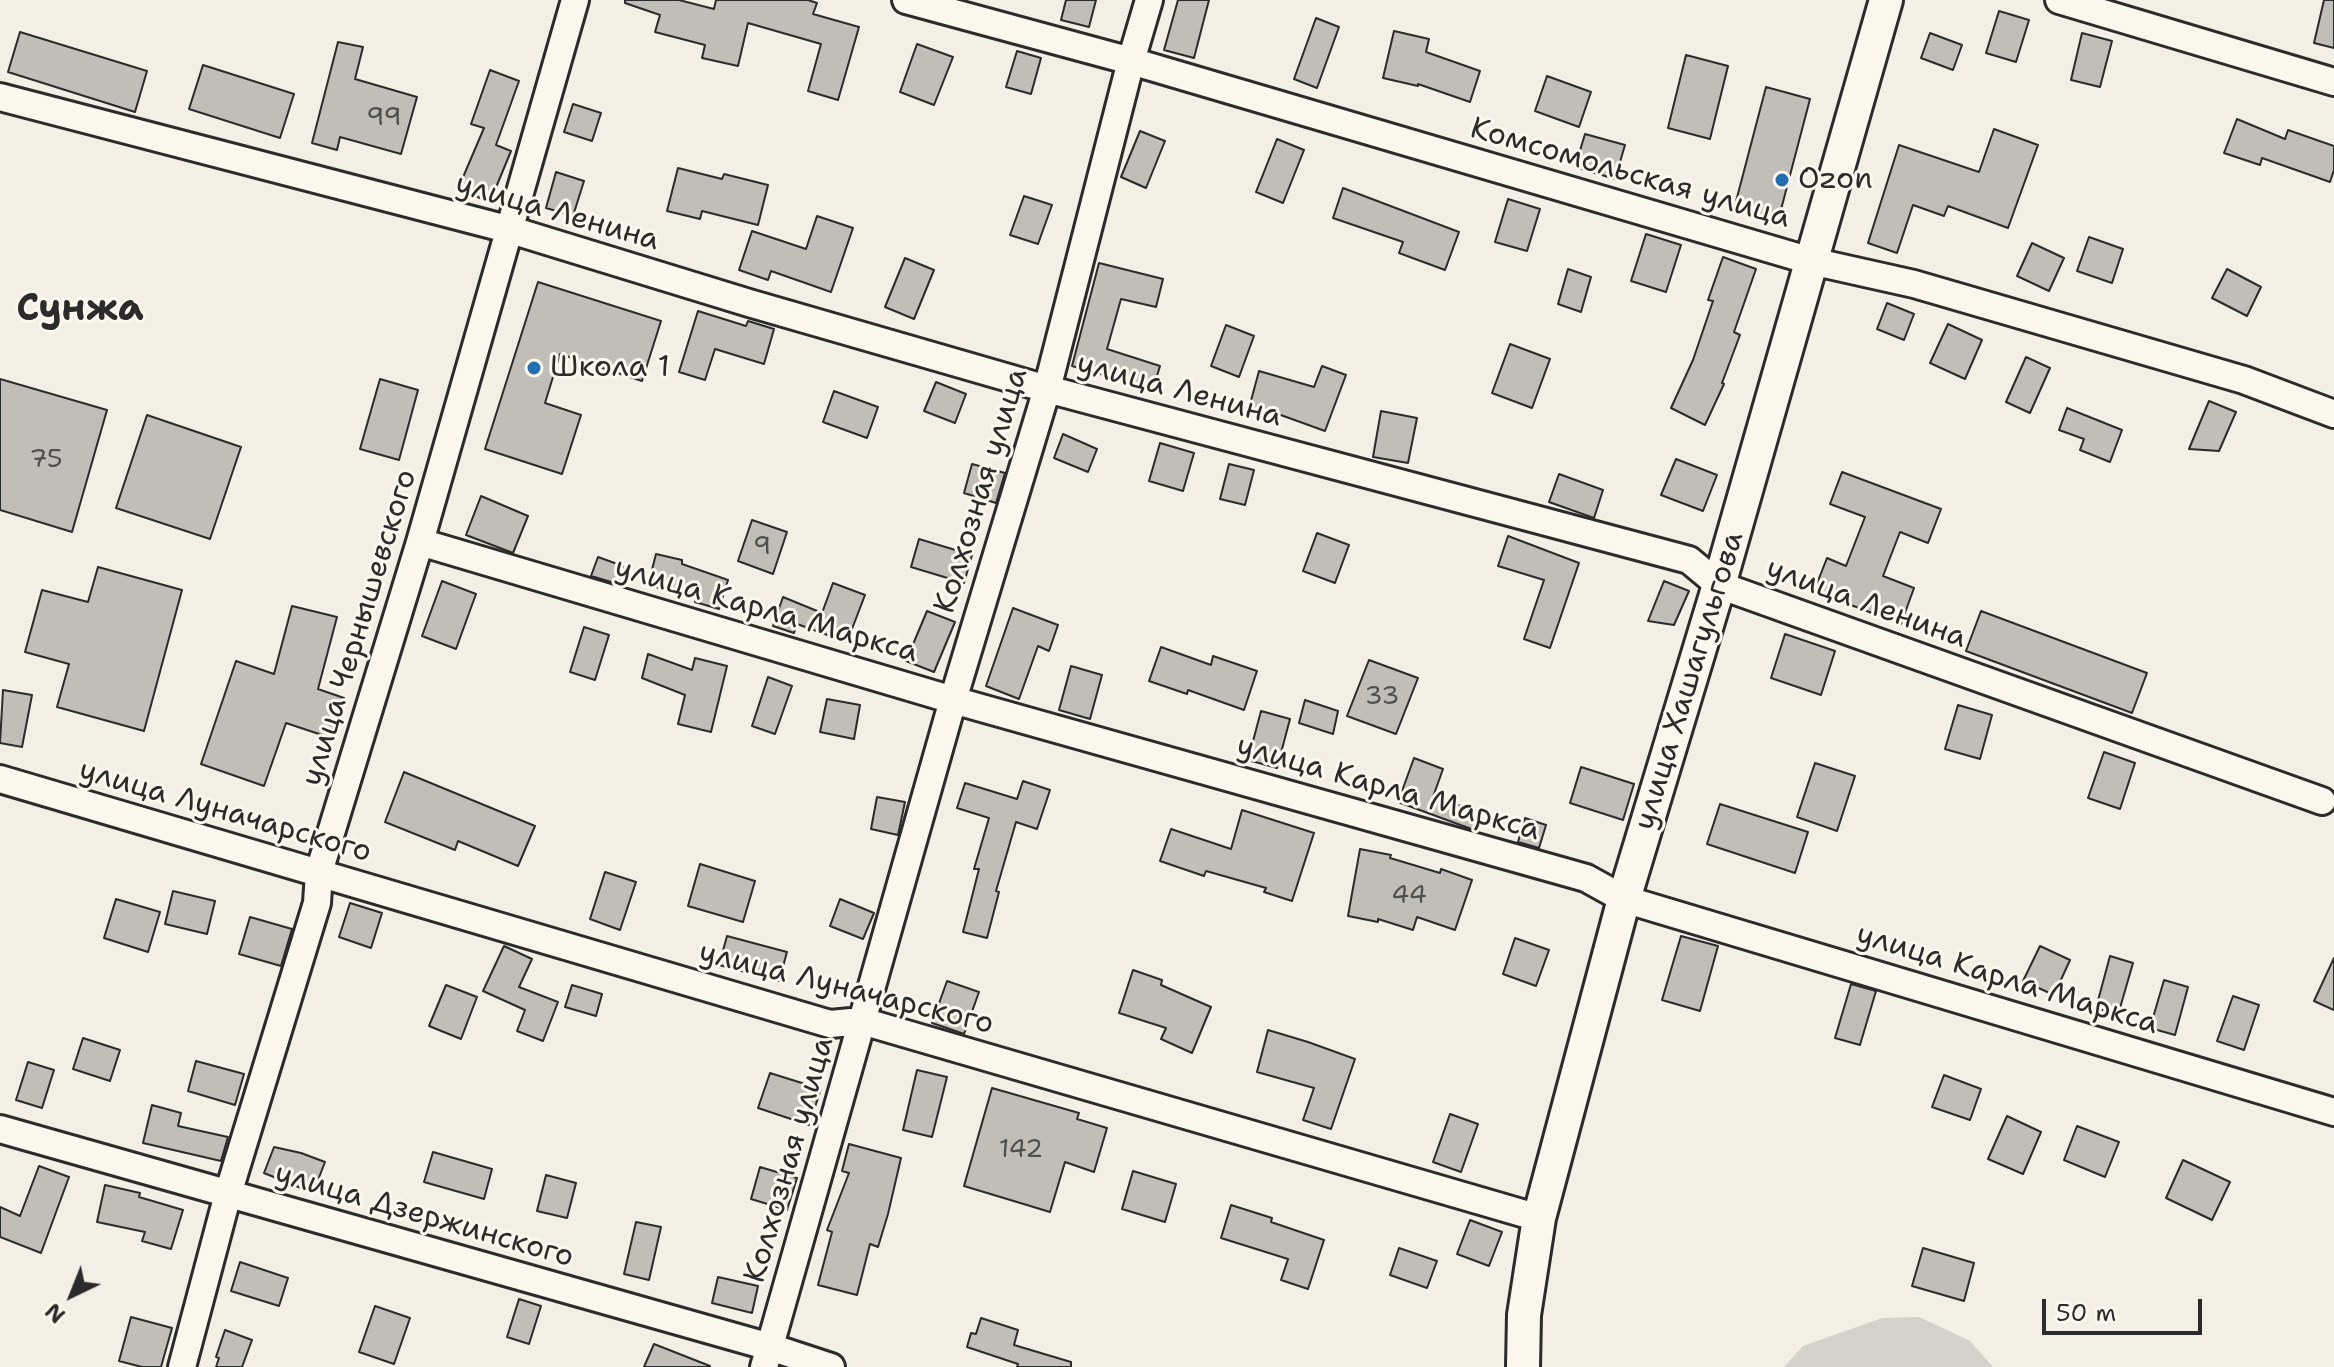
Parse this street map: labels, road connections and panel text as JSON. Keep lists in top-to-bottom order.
{
  "streets": {
    "main road": ["улица Хашагульгова"],
    "street": [
      "Комсомольская улица",
      "улица Ленина",
      "Колхозная улица",
      "улица Карла Маркса",
      "улица Чернышевского",
      "улица Луначарского",
      "улица Дзержинского"
    ]
  },
  "crossings": [
    ["Комсомольская улица", "Колхозная улица"],
    ["Комсомольская улица", "улица Хашагульгова"],
    ["улица Ленина", "Колхозная улица"],
    ["улица Ленина", "улица Чернышевского"],
    ["улица Ленина", "улица Хашагульгова"],
    ["Колхозная улица", "улица Карла Маркса"],
    ["Колхозная улица", "улица Луначарского"],
    ["Колхозная улица", "улица Дзержинского"],
    ["улица Карла Маркса", "улица Чернышевского"],
    ["улица Карла Маркса", "улица Хашагульгова"],
    ["улица Чернышевского", "улица Луначарского"],
    ["улица Чернышевского", "улица Дзержинского"],
    ["улица Хашагульгова", "улица Луначарского"]
  ],
  "districts": ["Сунжа"],
  "places": ["Ozon", "Школа 1"],
  "house_numbers": [
    "99",
    "75",
    "9",
    "33",
    "44",
    "142"
  ],
  "scale_bar": "50 m",
  "north": "bottom left"
}
